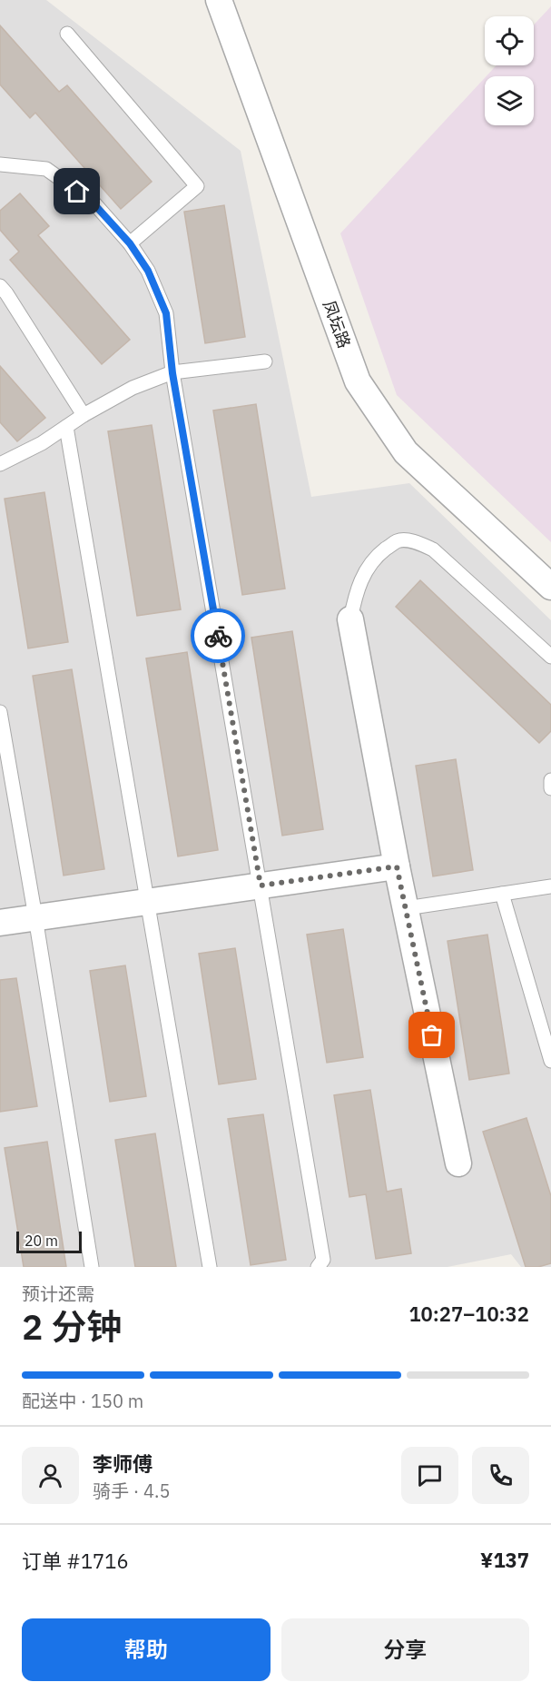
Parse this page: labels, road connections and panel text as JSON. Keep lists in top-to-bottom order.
{
  "streets": {
    "street": ["凤坛路"]
  },
  "scale_bar": "20 m",
  "page": {
    "scale": "20 m",
    "heading": ["2 分钟", "预计还需", "10:27–10:32"],
    "panel": [
      "李师傅",
      "骑手 · 4.5",
      "订单 #1716",
      "¥137"
    ],
    "bar": "配送中 · 150 m",
    "buttons": ["帮助", "分享"]
  }
}
